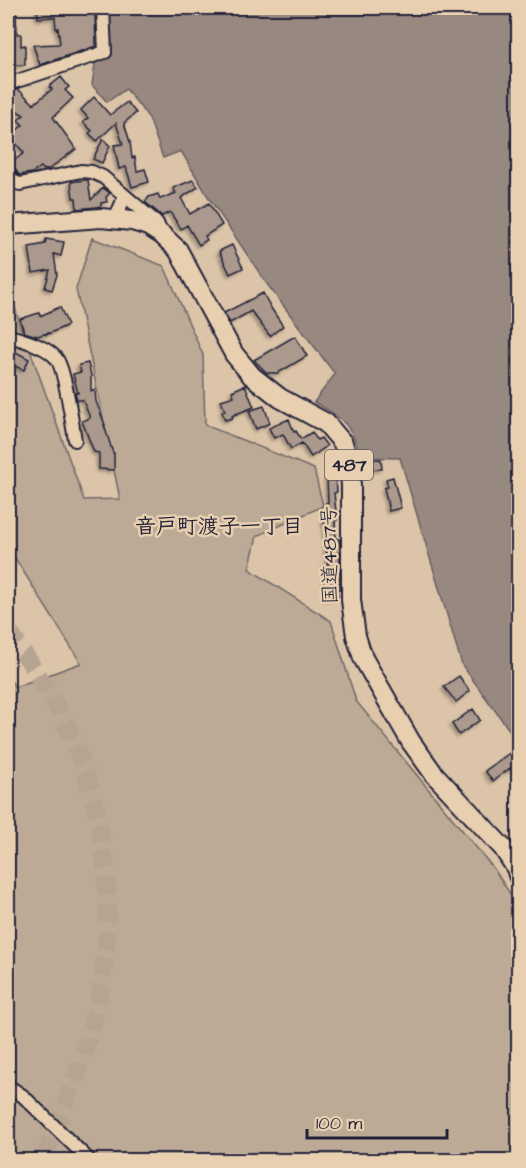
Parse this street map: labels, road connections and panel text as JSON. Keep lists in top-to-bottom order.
{
  "streets": {
    "highway": ["487", "国道487号"]
  },
  "districts": ["音戸町渡子一丁目"],
  "scale_bar": "100 m"
}
